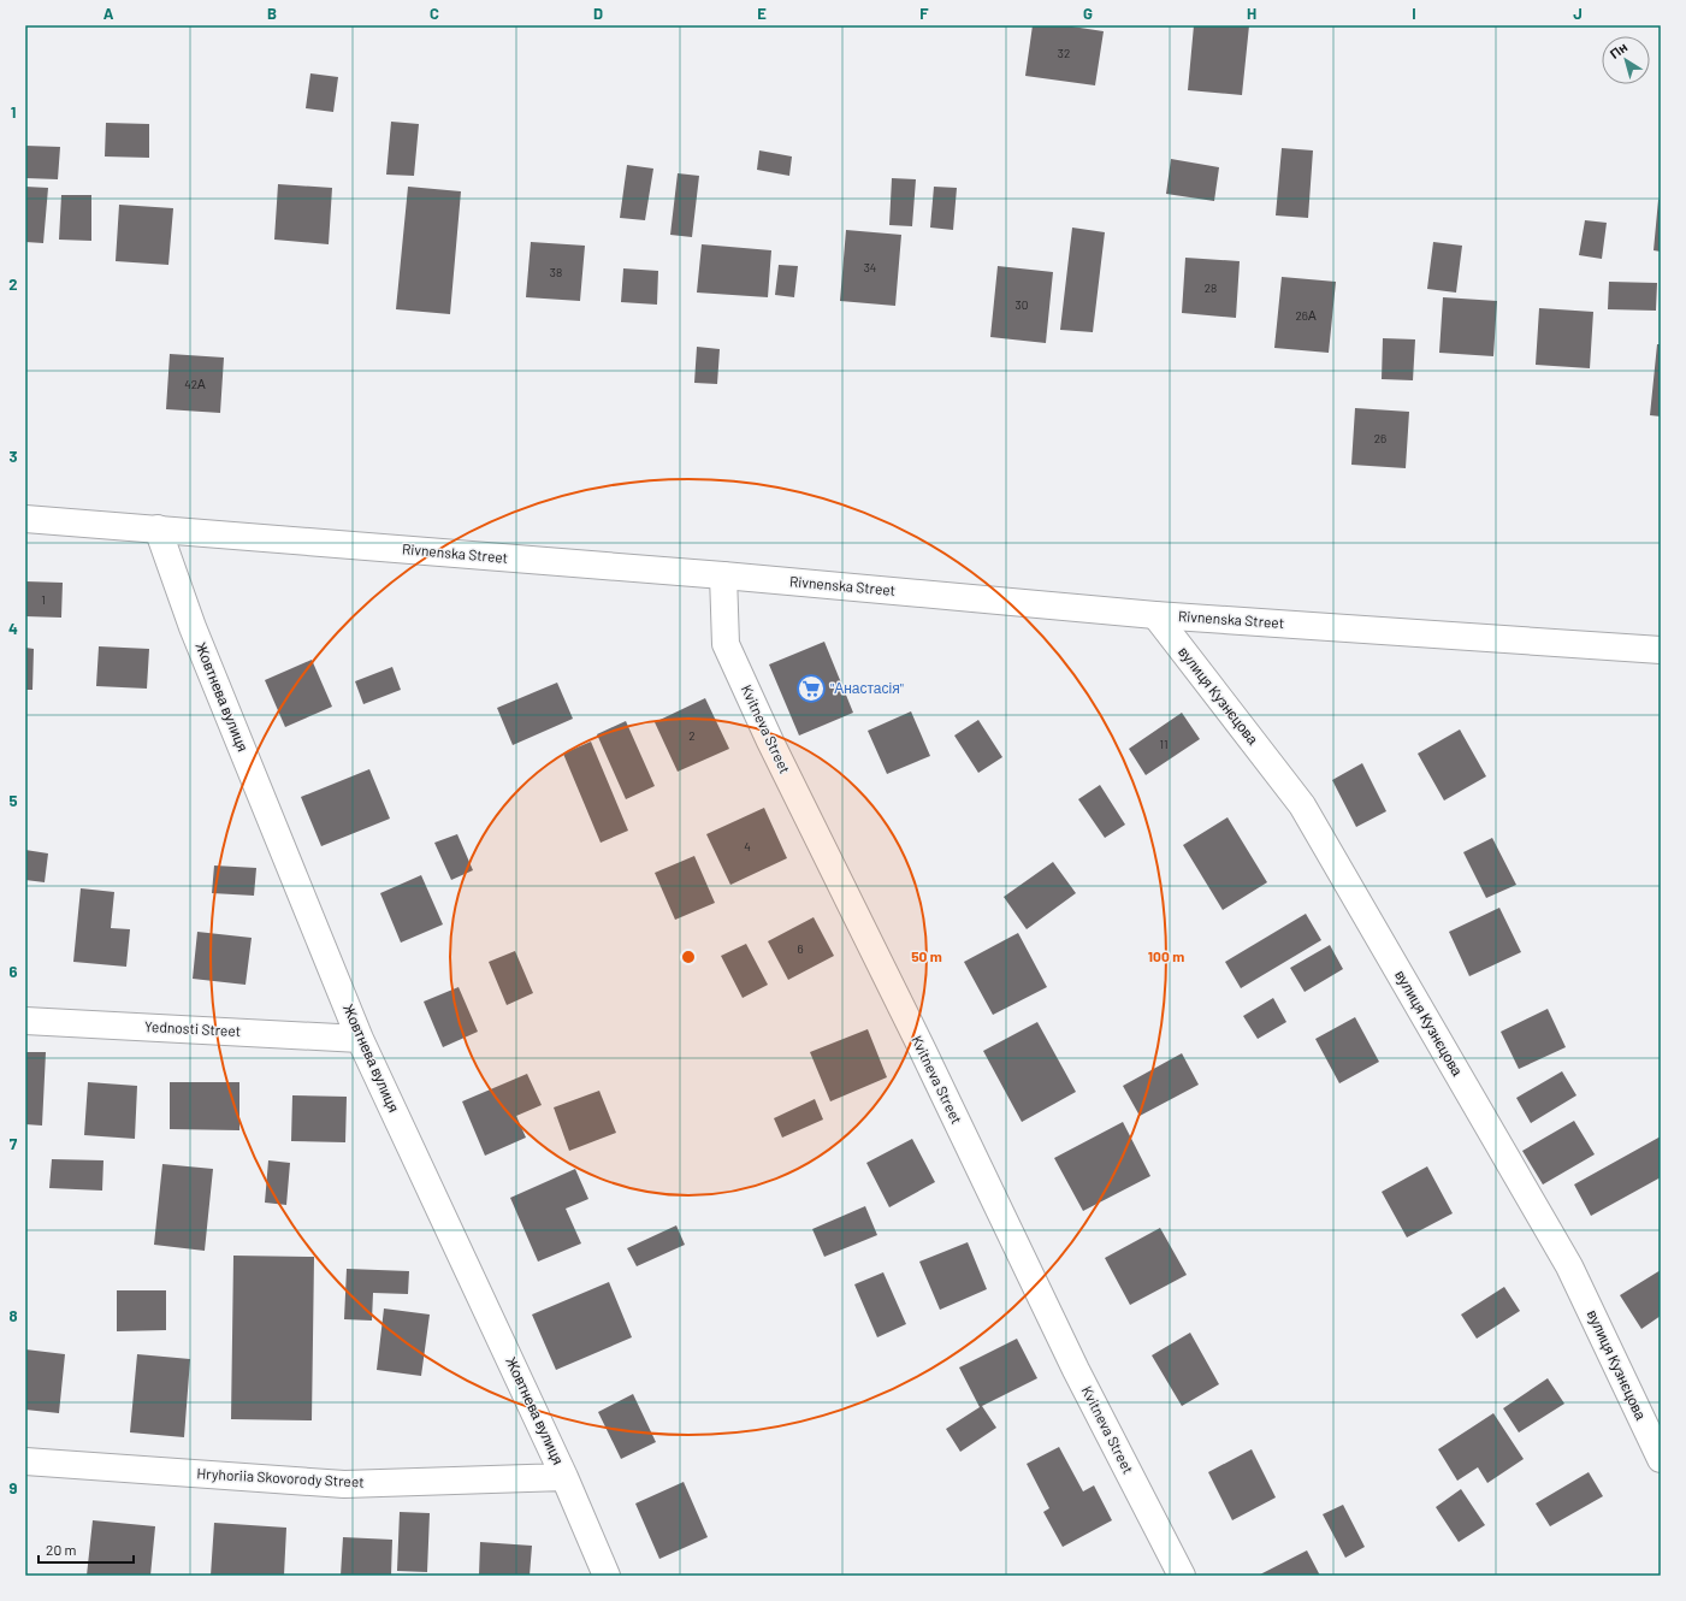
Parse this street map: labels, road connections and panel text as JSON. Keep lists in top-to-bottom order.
{
  "streets": {
    "street": [
      "Rivnenska Street",
      "вулиця Кузнєцова",
      "Жовтнева вулиця",
      "Kvitneva Street",
      "Yednosti Street",
      "Hryhoriia Skovorody Street"
    ]
  },
  "crossings": [
    ["Rivnenska Street", "вулиця Кузнєцова"],
    ["Rivnenska Street", "Жовтнева вулиця"],
    ["Rivnenska Street", "Kvitneva Street"],
    ["Жовтнева вулиця", "Yednosti Street"],
    ["Жовтнева вулиця", "Hryhoriia Skovorody Street"]
  ],
  "places": {
    "supermarket": ["\"Анастасія\""]
  },
  "house_numbers": [
    "32",
    "34",
    "38",
    "28",
    "30",
    "26А",
    "42А",
    "26",
    "1",
    "2",
    "11",
    "4",
    "6"
  ],
  "scale_bar": "20 m",
  "north": "top left",
  "grid": {
    "columns": [
      "A",
      "B",
      "C",
      "D",
      "E",
      "F",
      "G",
      "H",
      "I",
      "J"
    ],
    "rows": [
      "1",
      "2",
      "3",
      "4",
      "5",
      "6",
      "7",
      "8",
      "9"
    ]
  },
  "rings": ["50 m", "100 m"]
}
